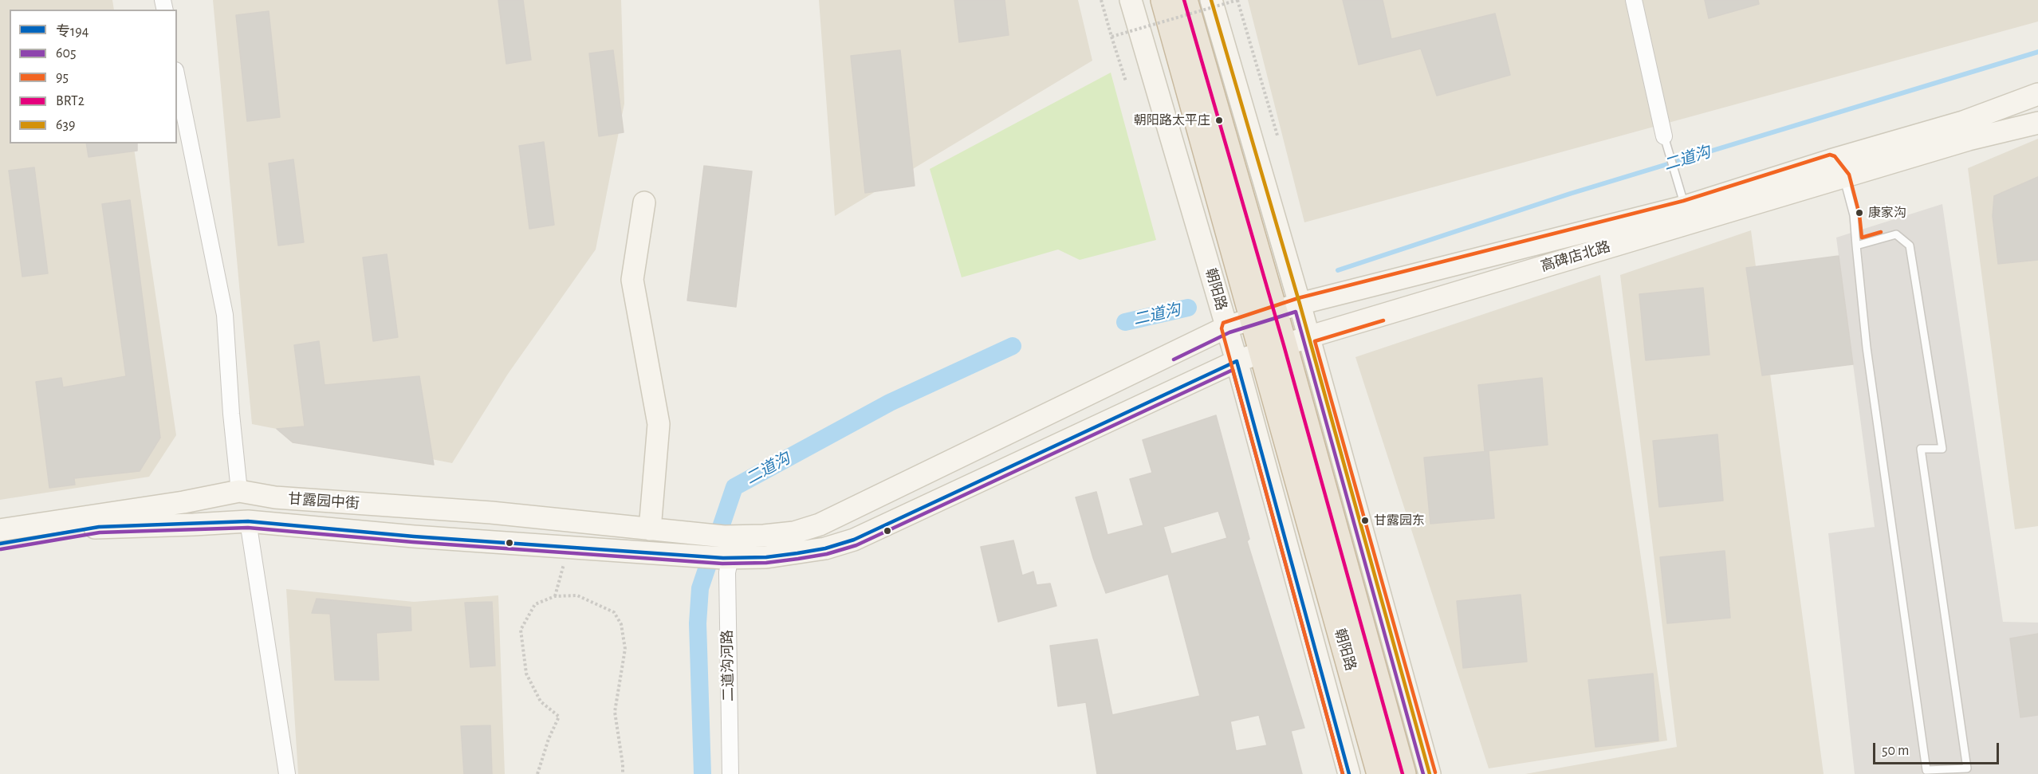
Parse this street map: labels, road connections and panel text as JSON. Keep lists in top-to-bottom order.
{
  "streets": {
    "highway": ["朝阳路"],
    "street": ["高碑店北路", "甘露园中街", "二道沟河路"]
  },
  "crossings": [
    ["高碑店北路", "朝阳路"],
    ["高碑店北路", "甘露园中街"],
    ["高碑店北路", "二道沟河路"],
    ["朝阳路", "甘露园中街"],
    ["甘露园中街", "二道沟河路"]
  ],
  "water": ["二道沟"],
  "places": ["朝阳路太平庄", "康家沟", "甘露园东"],
  "lines": [
    "transit line BRT2",
    "transit line 639",
    "transit line 95",
    "transit line 605",
    "transit line 专194"
  ],
  "legend": [
    "专194",
    "605",
    "95",
    "BRT2",
    "639"
  ],
  "scale_bar": "50 m"
}
